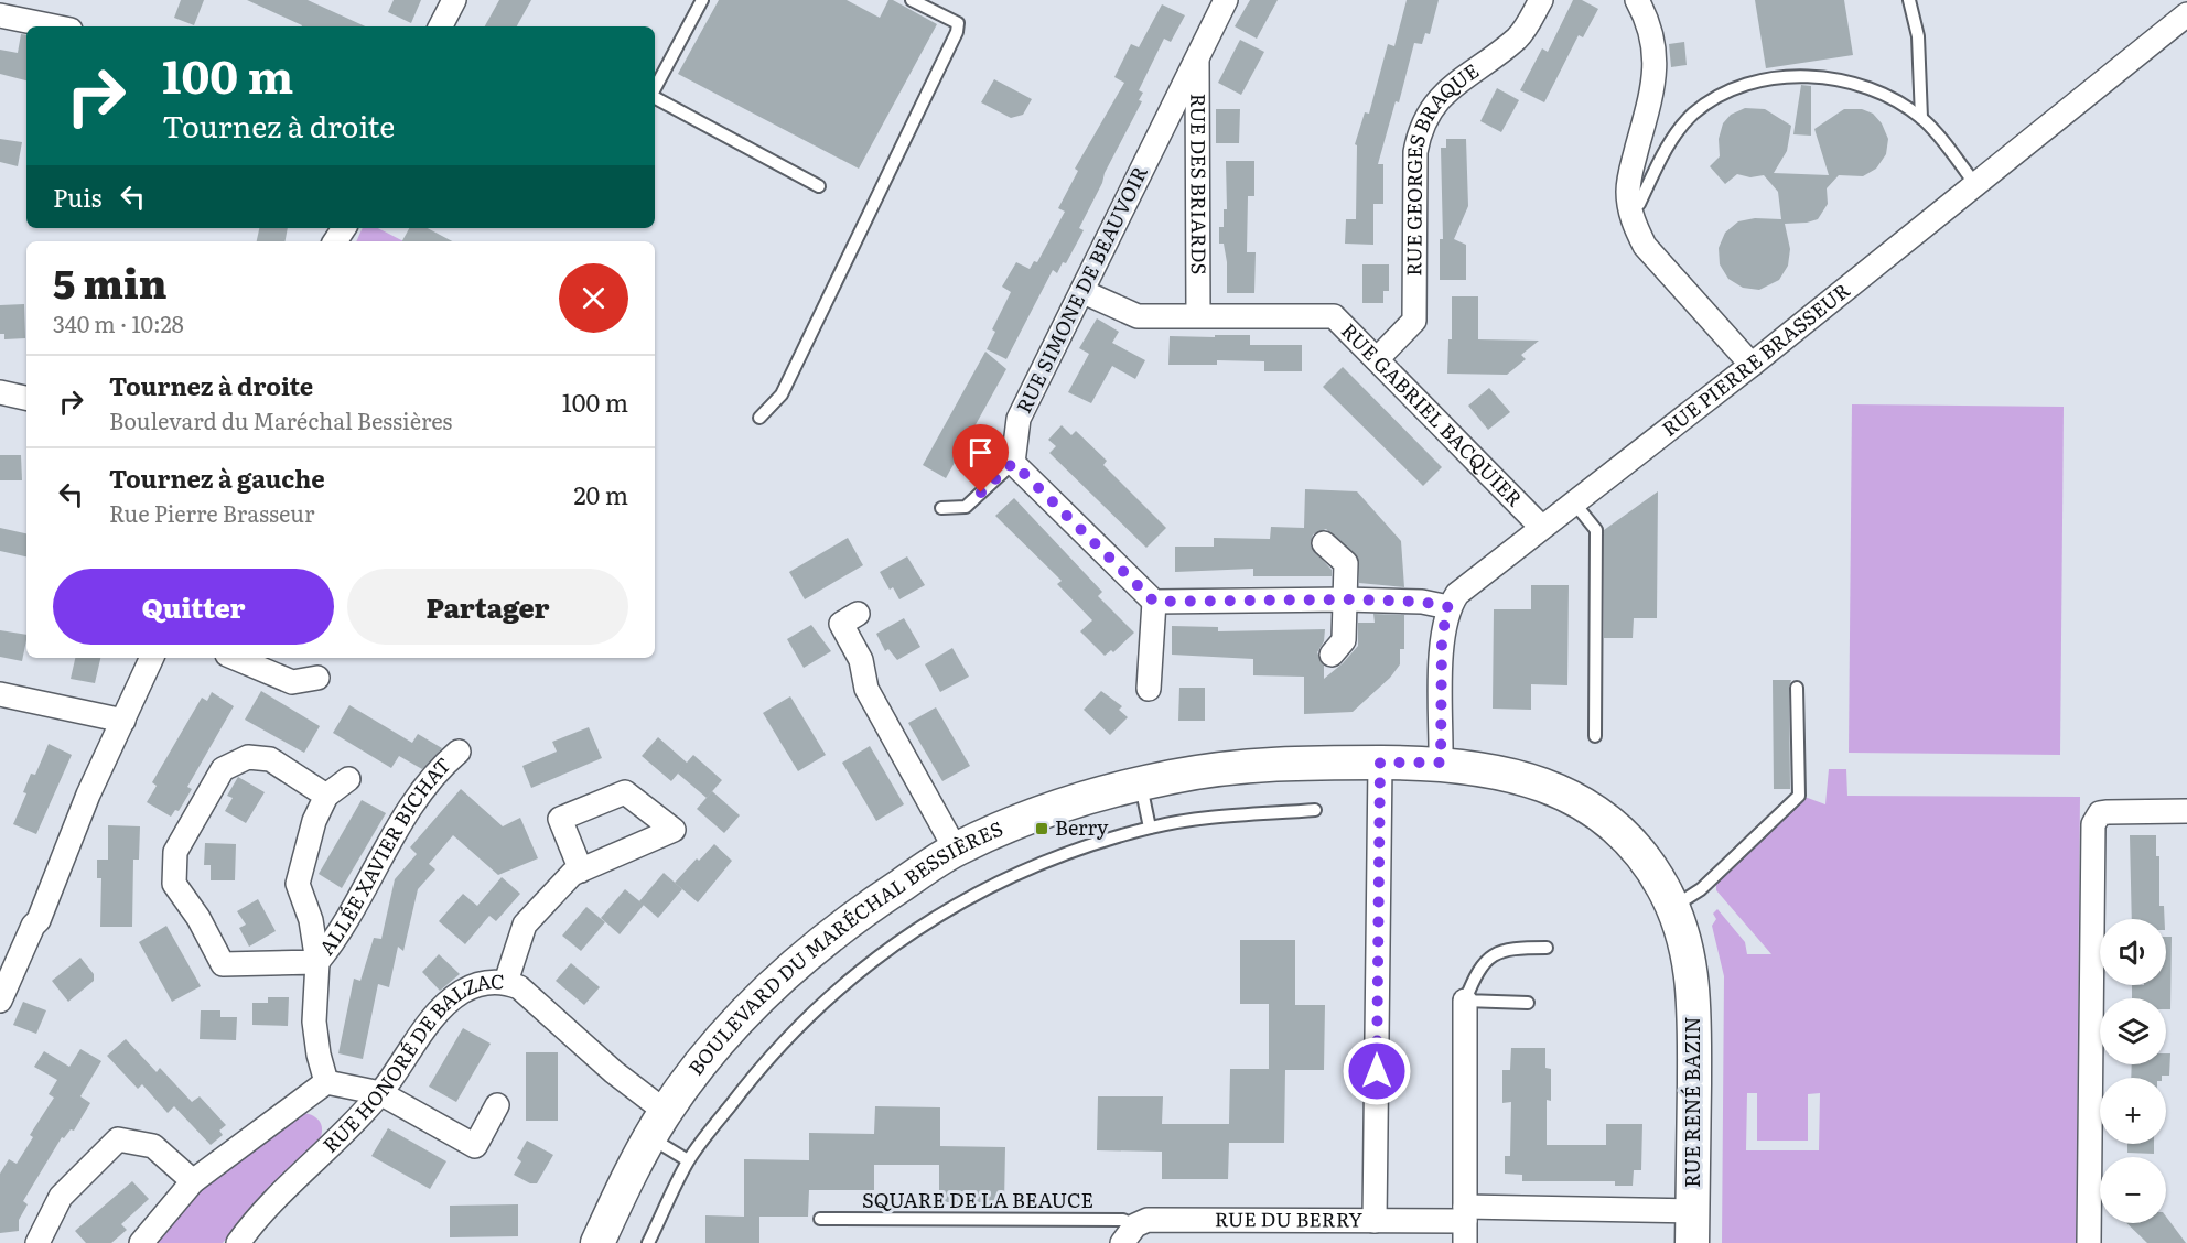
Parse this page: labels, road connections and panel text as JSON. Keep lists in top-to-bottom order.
{
  "streets": {
    "street": [
      "RUE GEORGES BRAQUE",
      "RUE DES BRIARDS",
      "RUE SIMONE DE BEAUVOIR",
      "RUE PIERRE BRASSEUR",
      "RUE GABRIEL BACQUIER",
      "ALLÉE XAVIER BICHAT",
      "BOULEVARD DU MARÉCHAL BESSIÈRES",
      "RUE HONORÉ DE BALZAC",
      "RUE RENÉ BAZIN",
      "RUE DU BERRY"
    ],
    "lane": ["SQUARE DE LA BEAUCE"]
  },
  "crossings": [
    ["RUE GEORGES BRAQUE", "RUE GABRIEL BACQUIER"],
    ["RUE DES BRIARDS", "RUE SIMONE DE BEAUVOIR"],
    ["RUE DES BRIARDS", "RUE GABRIEL BACQUIER"],
    ["RUE SIMONE DE BEAUVOIR", "RUE GABRIEL BACQUIER"],
    ["RUE PIERRE BRASSEUR", "RUE GABRIEL BACQUIER"],
    ["BOULEVARD DU MARÉCHAL BESSIÈRES", "RUE HONORÉ DE BALZAC"],
    ["BOULEVARD DU MARÉCHAL BESSIÈRES", "RUE RENÉ BAZIN"],
    ["RUE RENÉ BAZIN", "RUE DU BERRY"],
    ["SQUARE DE LA BEAUCE", "RUE DU BERRY"]
  ],
  "places": {
    "transit": ["Berry"]
  },
  "page": {
    "turn": ["100 m", "Tournez à droite"],
    "then": "Puis",
    "heading": ["5 min", "340 m · 10:28"],
    "list": [
      {
        "name": "Tournez à droite",
        "note": "Boulevard du Maréchal Bessières",
        "value": "100 m"
      },
      {
        "name": "Tournez à gauche",
        "note": "Rue Pierre Brasseur",
        "value": "20 m"
      }
    ],
    "buttons": ["Quitter", "Partager"],
    "map_buttons": ["+", "−"]
  }
}
